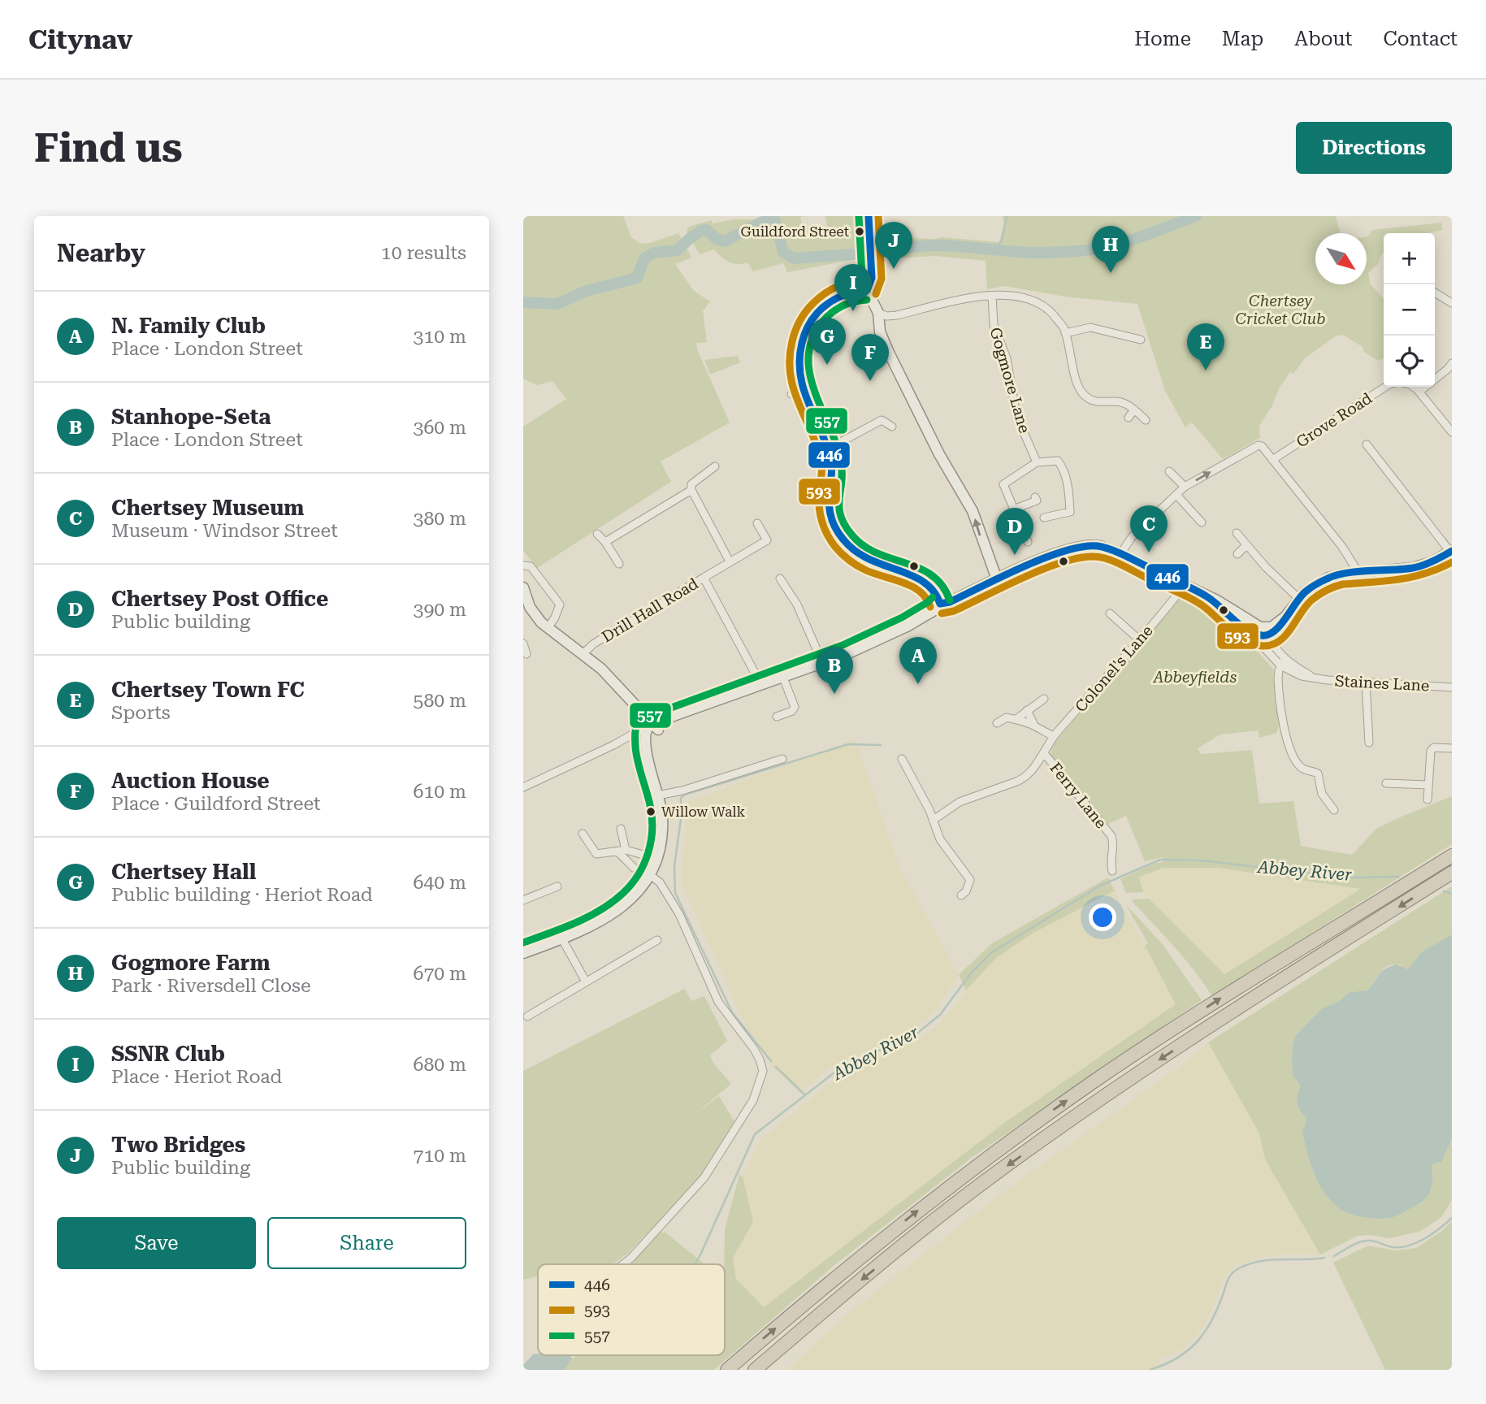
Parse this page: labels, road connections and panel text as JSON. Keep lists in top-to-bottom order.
{
  "streets": {
    "main road": ["Staines Lane"],
    "street": [
      "Gogmore Lane",
      "Grove Road",
      "Drill Hall Road",
      "Colonel's Lane",
      "Ferry Lane"
    ]
  },
  "crossings": [
    ["Drill Hall Road", "Staines Lane"],
    ["Colonel's Lane", "Staines Lane"],
    ["Colonel's Lane", "Ferry Lane"]
  ],
  "water": ["Abbey River"],
  "parks": ["Chertsey Cricket Club", "Abbeyfields"],
  "places": ["Guildford Street", "Willow Walk"],
  "lines": ["transit line 446", "transit line 593", "transit line 557"],
  "legend": ["446", "593", "557"],
  "north": "bottom right",
  "page": {
    "header": "Citynav",
    "nav": [
      "Home",
      "Map",
      "About",
      "Contact"
    ],
    "buttons": [
      "Directions",
      ["Save", "Share"]
    ],
    "title": "Find us",
    "heading": ["Nearby", "10 results"],
    "pins": [
      "J",
      "H",
      "I",
      "G",
      "E",
      "F",
      "C",
      "D",
      "A",
      "B"
    ],
    "map_buttons": ["+", "−"],
    "list": [
      {
        "mark": "A",
        "name": "N. Family Club",
        "note": "Place · London Street",
        "value": "310 m"
      },
      {
        "mark": "B",
        "name": "Stanhope-Seta",
        "note": "Place · London Street",
        "value": "360 m"
      },
      {
        "mark": "C",
        "name": "Chertsey Museum",
        "note": "Museum · Windsor Street",
        "value": "380 m"
      },
      {
        "mark": "D",
        "name": "Chertsey Post Office",
        "note": "Public building",
        "value": "390 m"
      },
      {
        "mark": "E",
        "name": "Chertsey Town FC",
        "note": "Sports",
        "value": "580 m"
      },
      {
        "mark": "F",
        "name": "Auction House",
        "note": "Place · Guildford Street",
        "value": "610 m"
      },
      {
        "mark": "G",
        "name": "Chertsey Hall",
        "note": "Public building · Heriot Road",
        "value": "640 m"
      },
      {
        "mark": "H",
        "name": "Gogmore Farm",
        "note": "Park · Riversdell Close",
        "value": "670 m"
      },
      {
        "mark": "I",
        "name": "SSNR Club",
        "note": "Place · Heriot Road",
        "value": "680 m"
      },
      {
        "mark": "J",
        "name": "Two Bridges",
        "note": "Public building",
        "value": "710 m"
      }
    ]
  }
}
